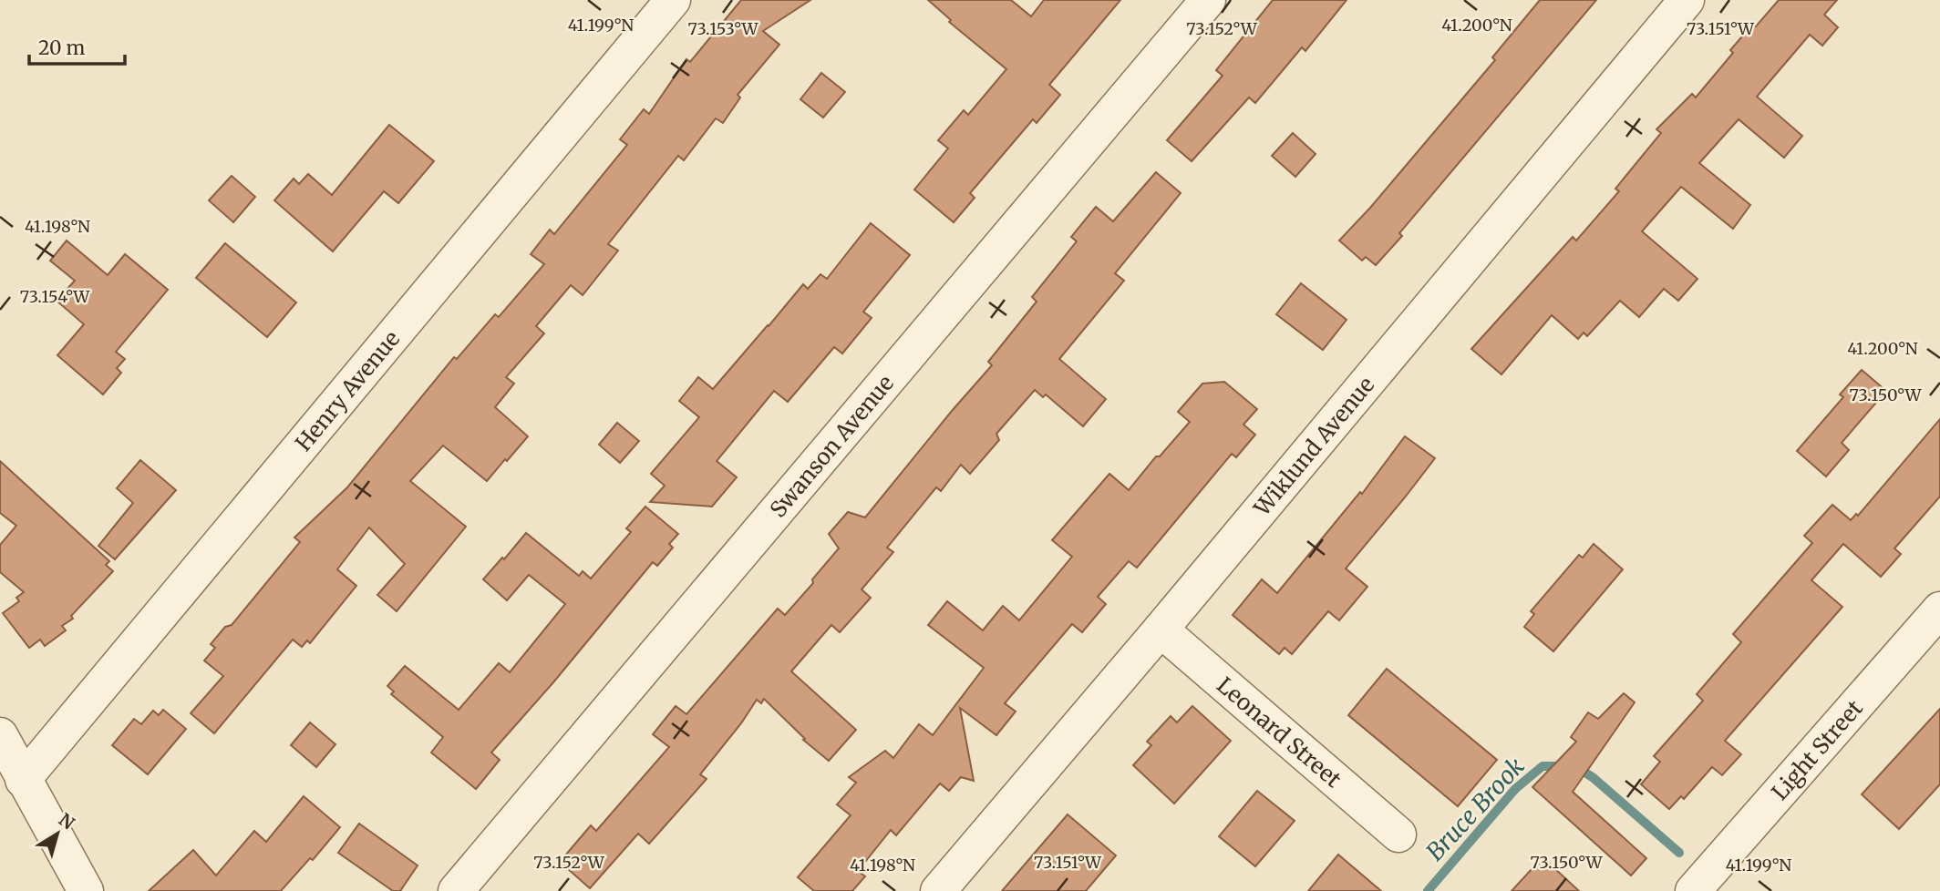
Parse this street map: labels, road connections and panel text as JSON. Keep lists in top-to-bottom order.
{
  "streets": {
    "street": [
      "Henry Avenue",
      "Swanson Avenue",
      "Wiklund Avenue",
      "Leonard Street",
      "Light Street"
    ]
  },
  "crossings": [
    ["Wiklund Avenue", "Leonard Street"]
  ],
  "water": ["Bruce Brook"],
  "scale_bar": "20 m",
  "north": "top right",
  "coordinates": [
    "41.199°N",
    "41.200°N",
    "73.153°W",
    "73.152°W",
    "73.151°W",
    "41.198°N",
    "73.154°W",
    "73.150°W"
  ]
}
